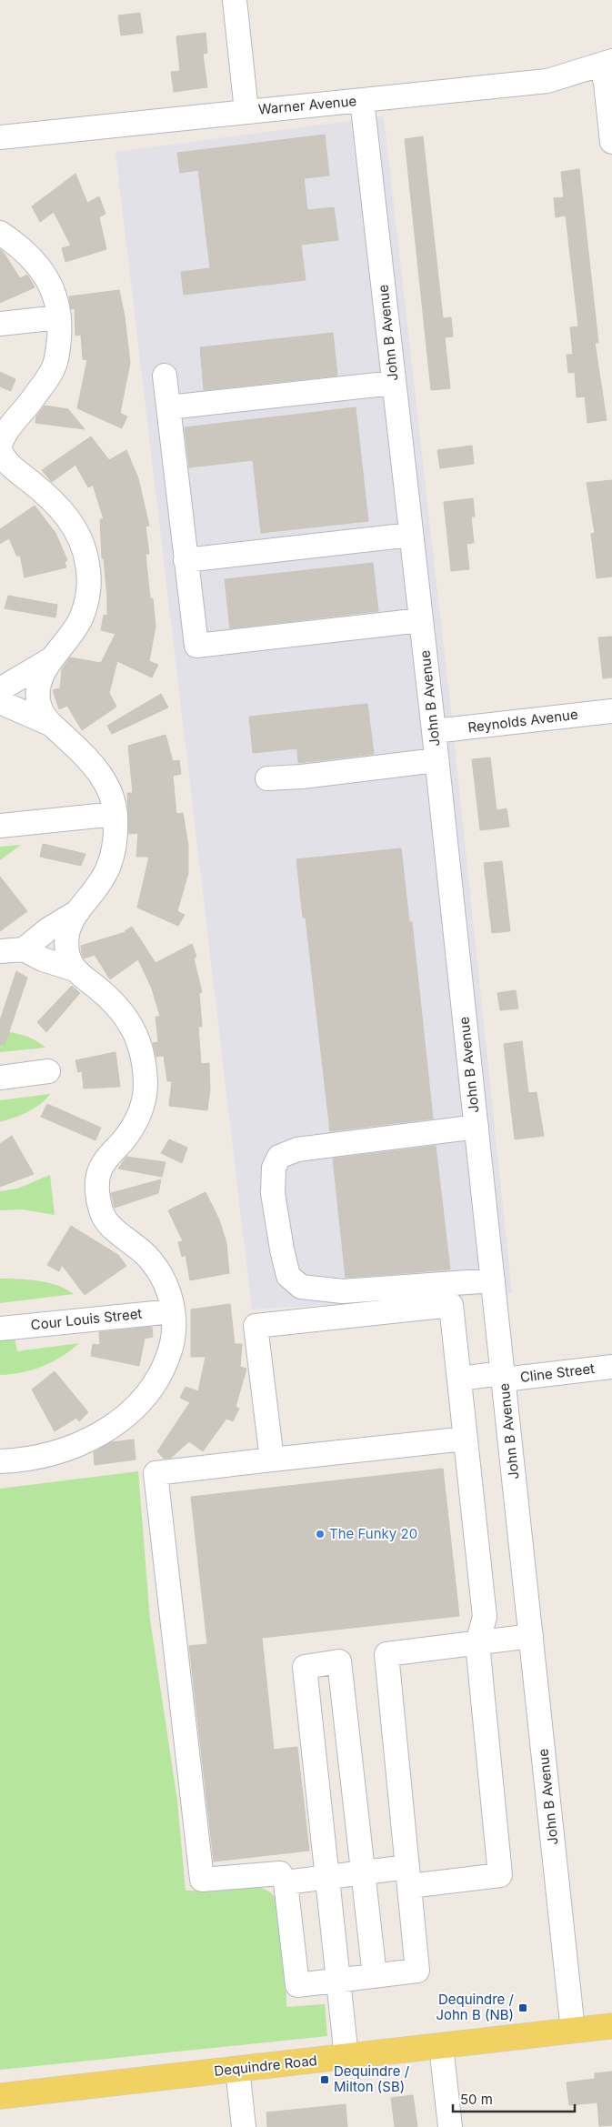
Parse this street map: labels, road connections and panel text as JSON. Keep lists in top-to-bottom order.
{
  "streets": {
    "main road": ["Dequindre Road"],
    "street": [
      "Warner Avenue",
      "John B Avenue",
      "Reynolds Avenue",
      "Cour Louis Street",
      "Cline Street"
    ]
  },
  "crossings": [
    ["Warner Avenue", "John B Avenue"],
    ["John B Avenue", "Reynolds Avenue"],
    ["John B Avenue", "Cline Street"],
    ["John B Avenue", "Dequindre Road"]
  ],
  "places": {
    "other": ["The Funky 20"],
    "transit": ["Dequindre / John B (NB)", "Dequindre / Milton (SB)"]
  },
  "scale_bar": "50 m"
}
